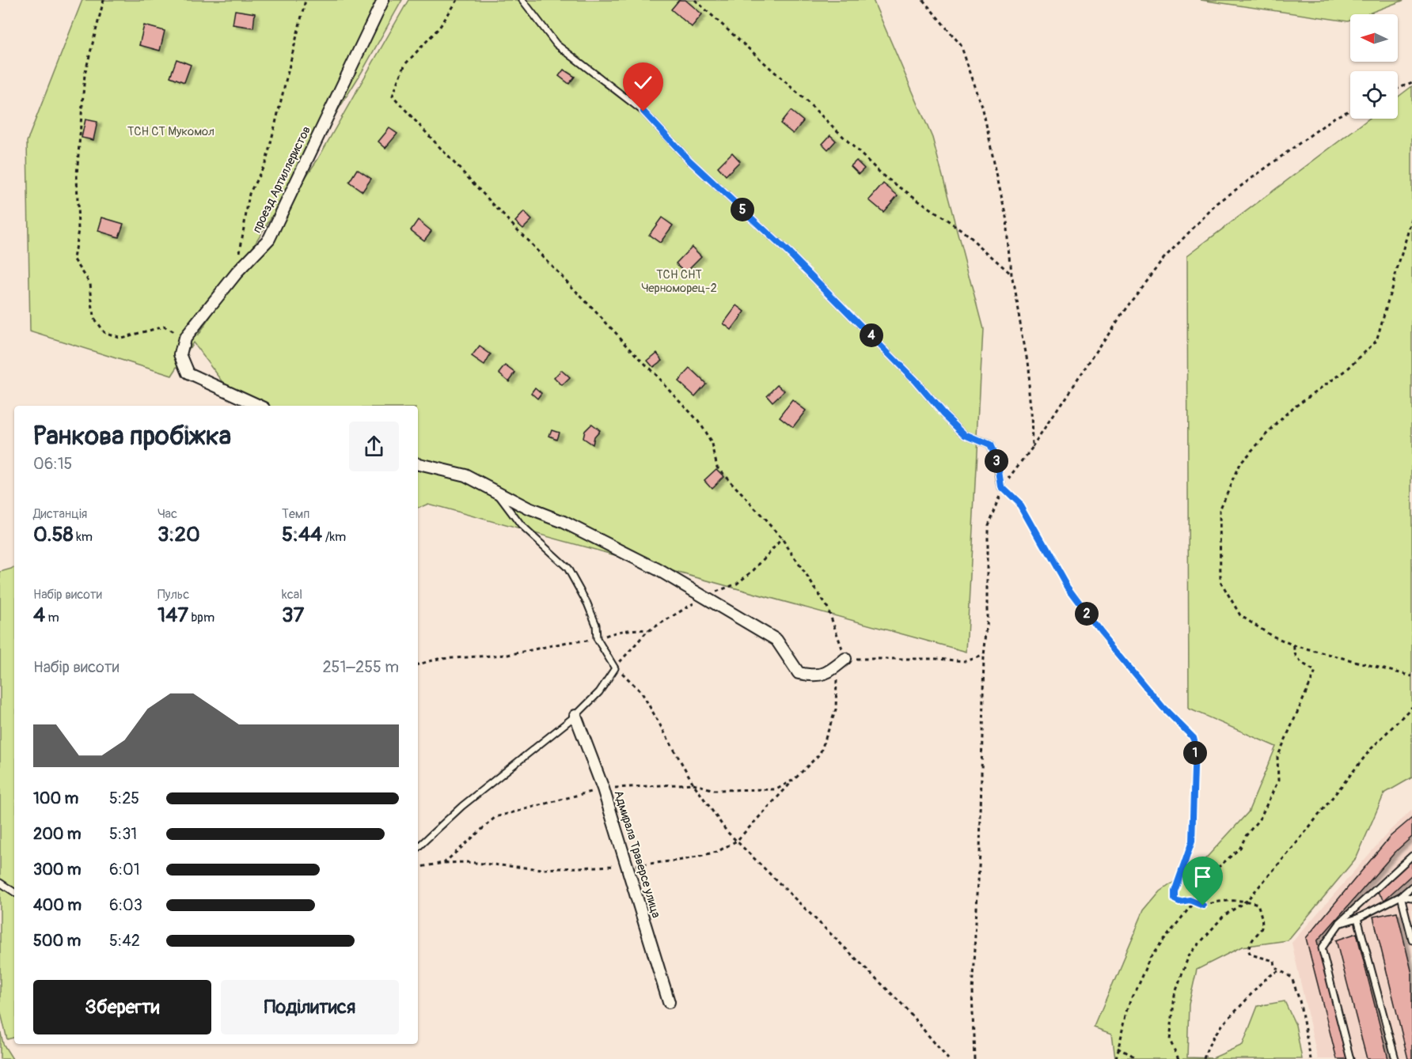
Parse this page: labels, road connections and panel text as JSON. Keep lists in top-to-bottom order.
{
  "streets": {
    "street": ["проезд Артиллеристов", "Адмирала Траверсе улица"]
  },
  "parks": ["ТСН СТ Мукомол", "ТСН СНТ Черноморец-2"],
  "north": "left",
  "page": {
    "pins": [
      "5",
      "4",
      "3",
      "2",
      "1"
    ],
    "heading": ["Ранкова пробіжка", "06:15"],
    "stats": [
      ["Дистанція", "0.58 km"],
      ["Час", "3:20"],
      ["Темп", "5:44 /km"],
      ["Набір висоти", "4 m"],
      ["Пульс", "147 bpm"],
      ["kcal", "37"]
    ],
    "chart": ["Набір висоти", "251–255 m"],
    "list": [
      {
        "name": "100 m",
        "note": "5:25"
      },
      {
        "name": "200 m",
        "note": "5:31"
      },
      {
        "name": "300 m",
        "note": "6:01"
      },
      {
        "name": "400 m",
        "note": "6:03"
      },
      {
        "name": "500 m",
        "note": "5:42"
      }
    ],
    "buttons": ["Зберегти", "Поділитися"]
  }
}
